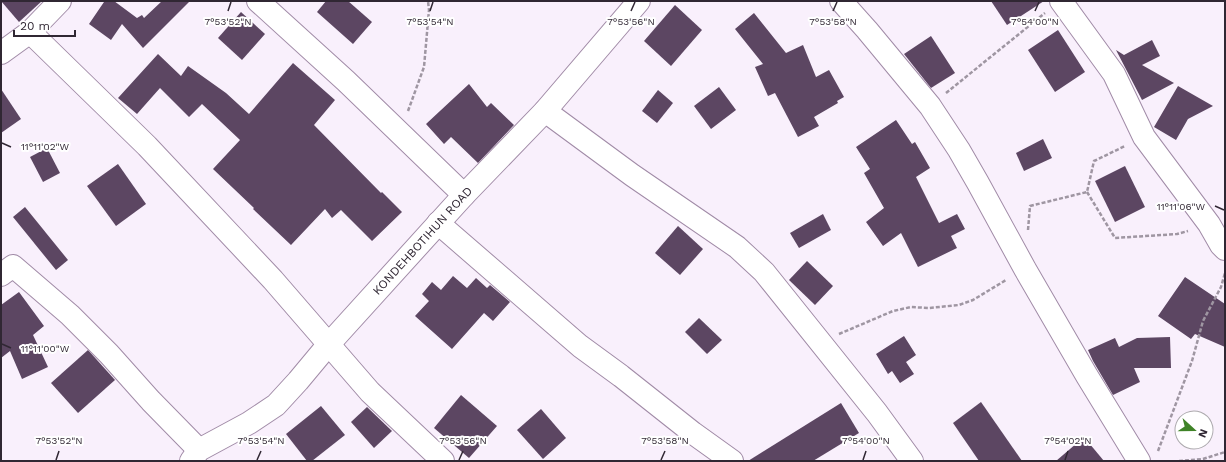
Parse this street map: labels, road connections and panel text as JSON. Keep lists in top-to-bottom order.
{
  "streets": {
    "street": ["KONDEHBOTIHUN ROAD"]
  },
  "scale_bar": "20 m",
  "north": "right",
  "coordinates": [
    "7°54'00\"N",
    "7°53'52\"N",
    "7°53'54\"N",
    "7°53'56\"N",
    "7°53'58\"N",
    "11°11'02\"W",
    "11°11'06\"W",
    "11°11'00\"W",
    "7°54'02\"N"
  ]
}
